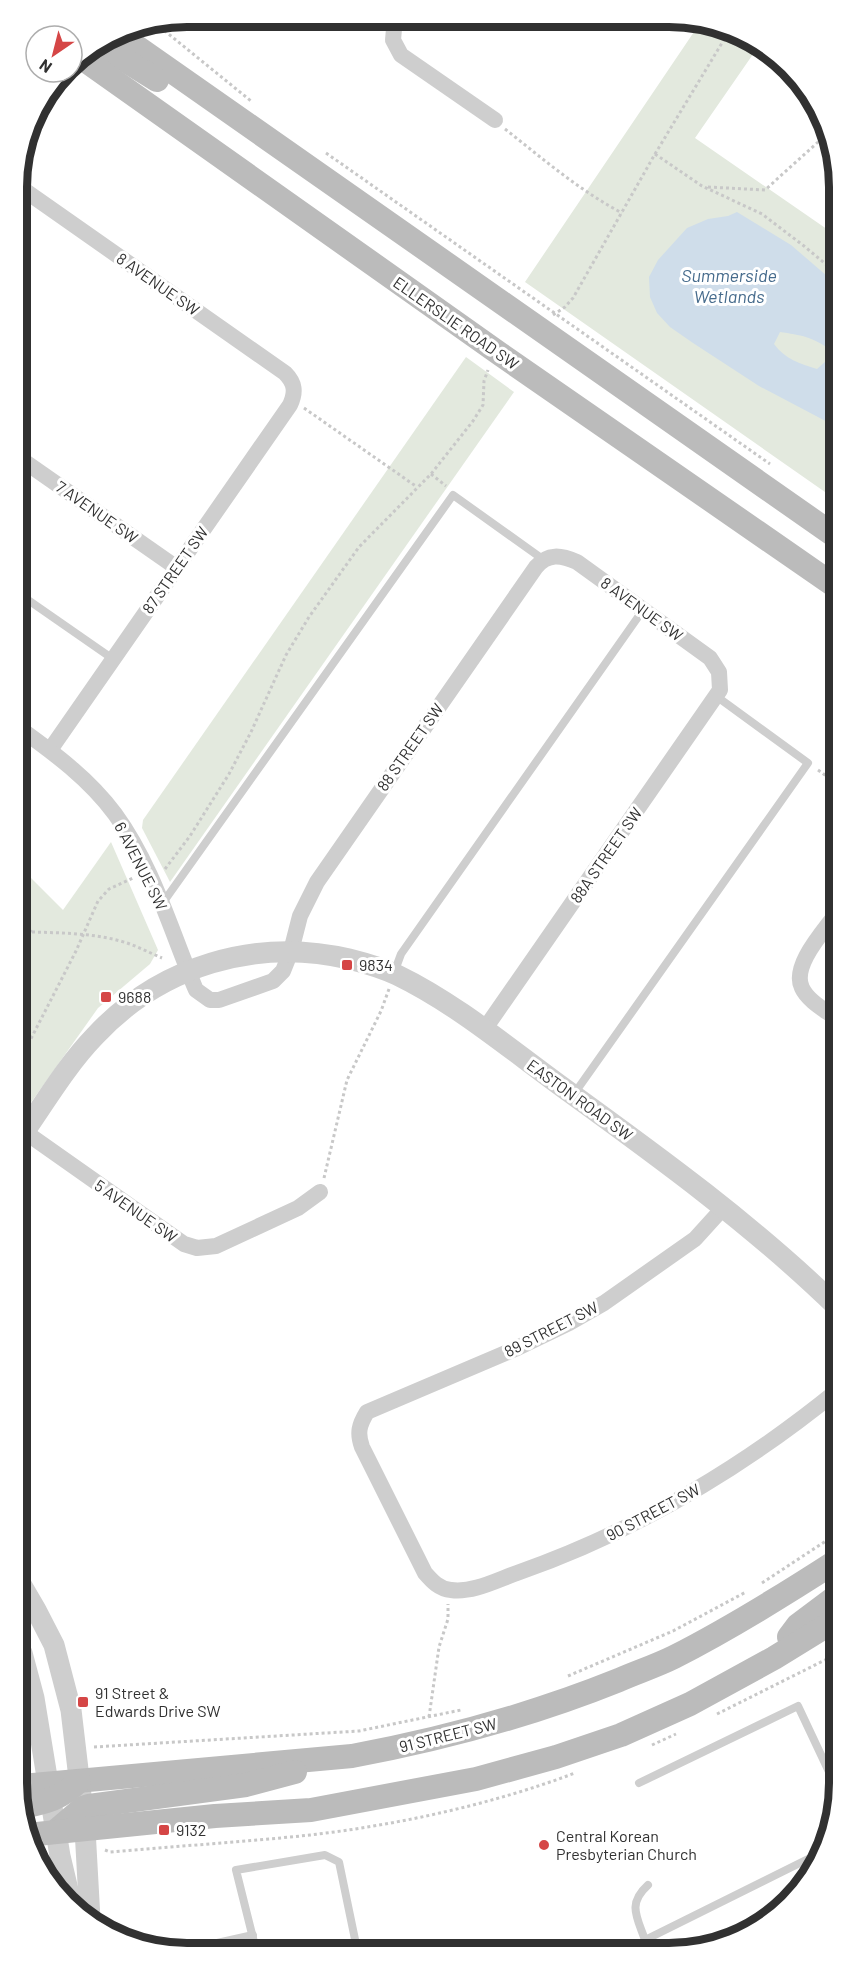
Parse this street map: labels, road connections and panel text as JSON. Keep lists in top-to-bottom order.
{
  "streets": {
    "main road": ["ELLERSLIE ROAD SW", "91 STREET SW"],
    "street": [
      "8 AVENUE SW",
      "7 AVENUE SW",
      "87 STREET SW",
      "88 STREET SW",
      "88A STREET SW",
      "6 AVENUE SW",
      "EASTON ROAD SW",
      "5 AVENUE SW",
      "89 STREET SW",
      "90 STREET SW"
    ]
  },
  "crossings": [
    ["8 AVENUE SW", "87 STREET SW"],
    ["8 AVENUE SW", "88 STREET SW"],
    ["8 AVENUE SW", "88A STREET SW"],
    ["7 AVENUE SW", "87 STREET SW"],
    ["87 STREET SW", "6 AVENUE SW"],
    ["88 STREET SW", "EASTON ROAD SW"],
    ["88A STREET SW", "EASTON ROAD SW"],
    ["6 AVENUE SW", "EASTON ROAD SW"],
    ["EASTON ROAD SW", "89 STREET SW"],
    ["89 STREET SW", "90 STREET SW"]
  ],
  "water": ["Summerside Wetlands"],
  "places": {
    "transit": [
      "9834",
      "9688",
      "91 Street & Edwards Drive SW",
      "9132"
    ],
    "other": ["Central Korean Presbyterian Church"]
  },
  "north": "bottom left"
}
